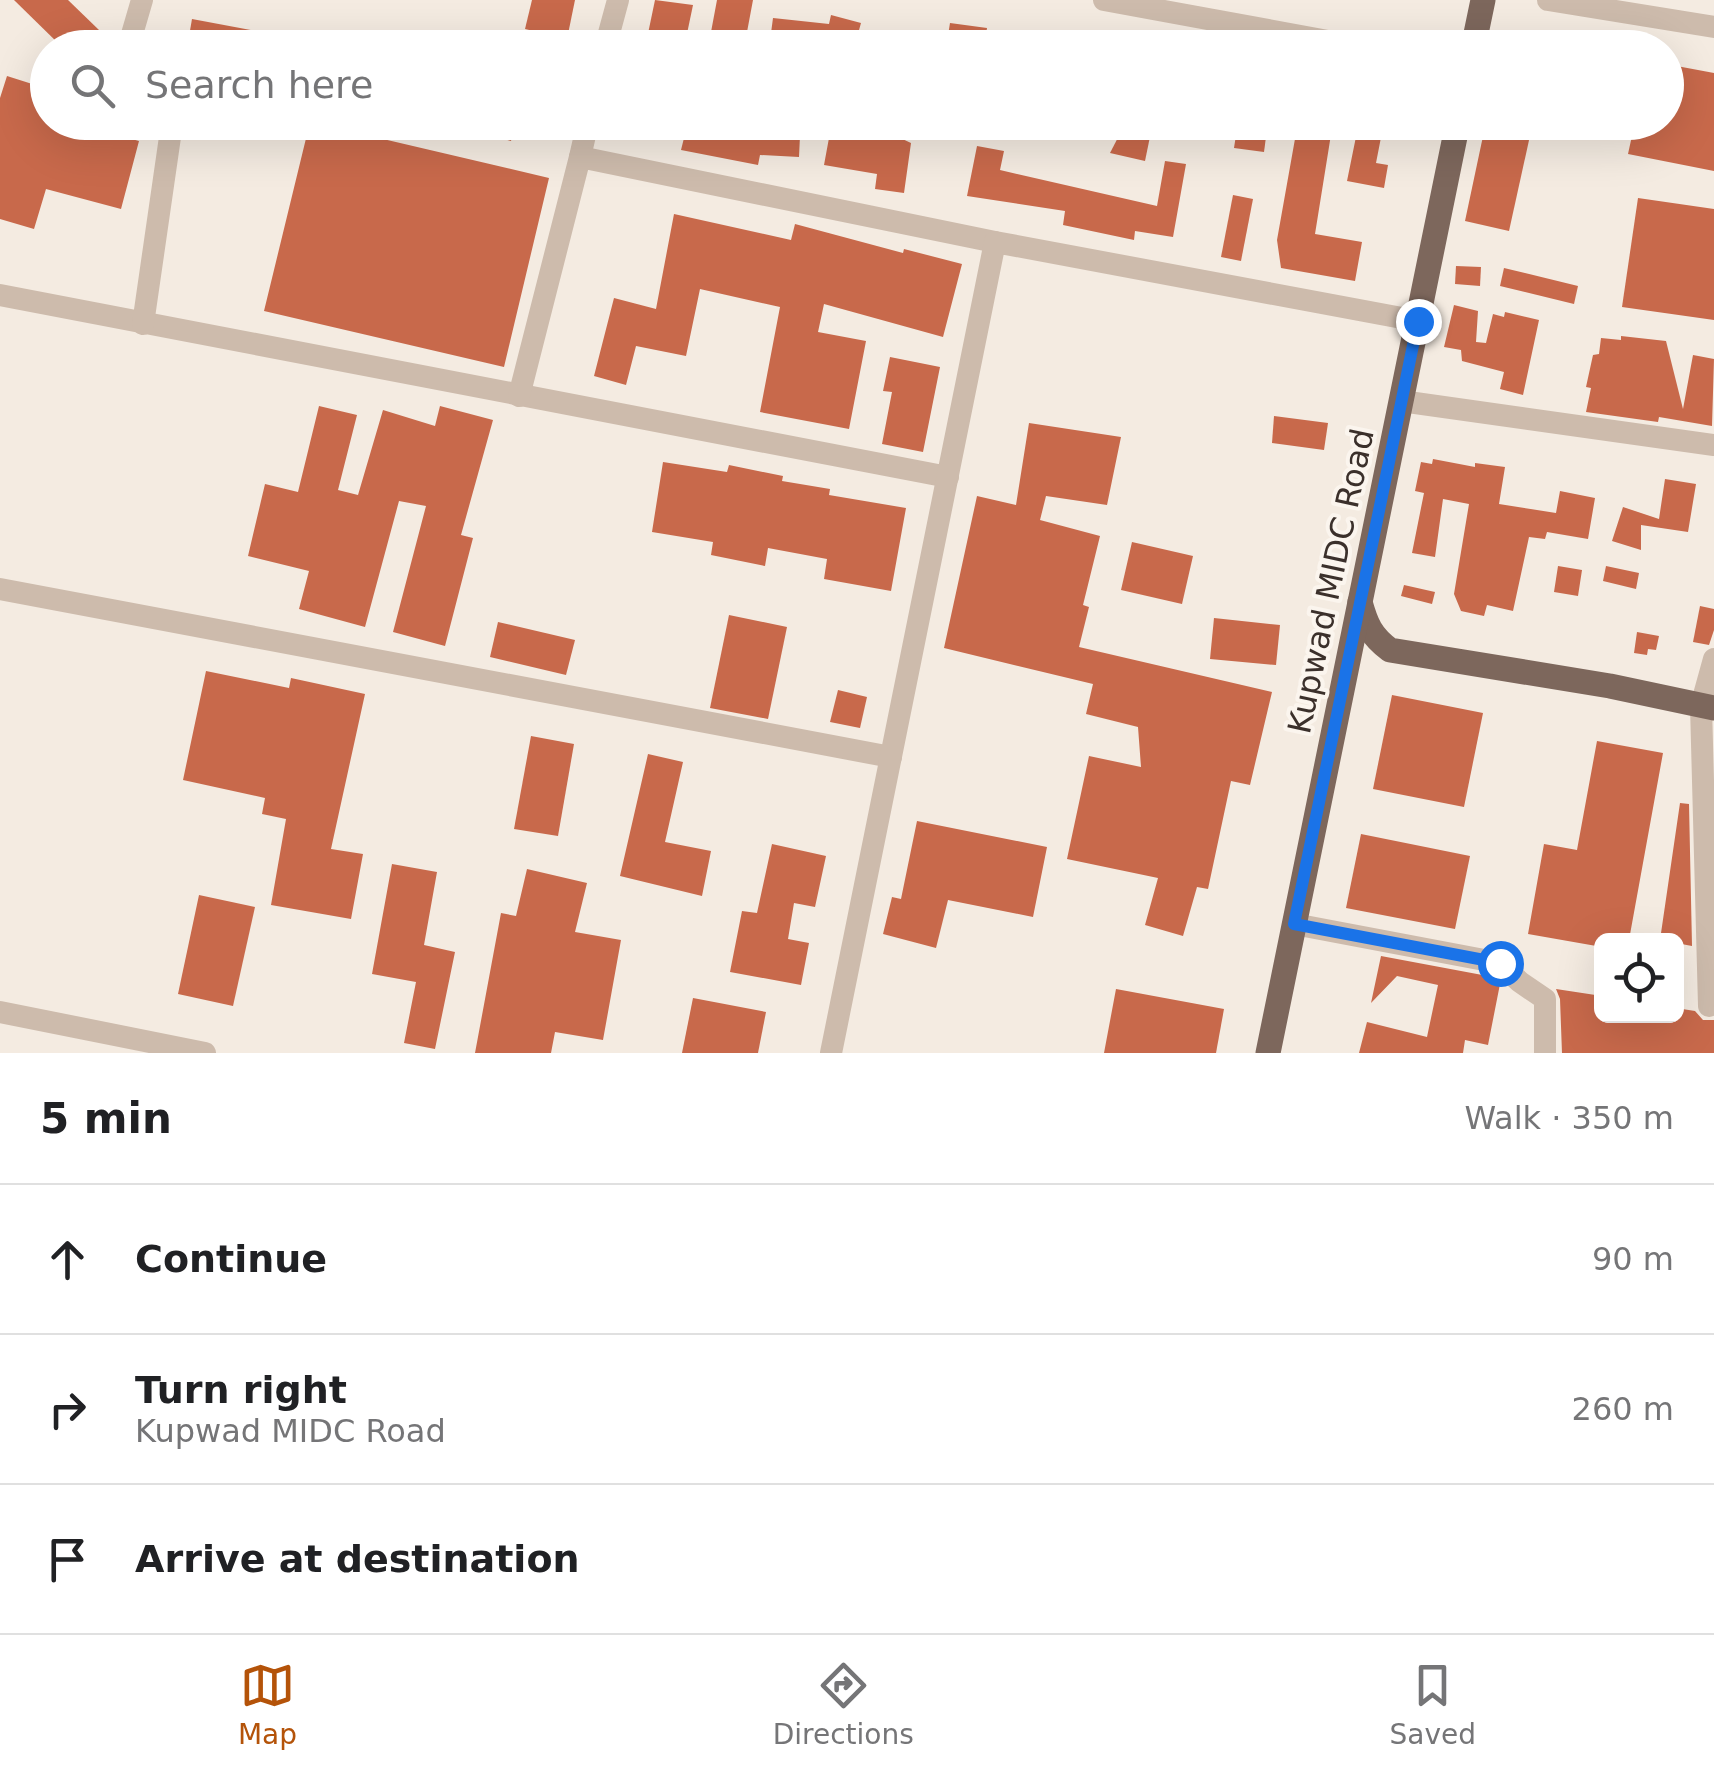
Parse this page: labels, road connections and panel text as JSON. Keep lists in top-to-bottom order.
{
  "streets": {
    "main road": ["Kupwad MIDC Road"]
  },
  "page": {
    "search": "Search here",
    "heading": ["5 min", "Walk · 350 m"],
    "list": [
      ["Continue", "90 m"],
      ["Turn right", "Kupwad MIDC Road", "260 m"],
      "Arrive at destination"
    ],
    "nav": ["Map", "Directions", "Saved"]
  }
}
